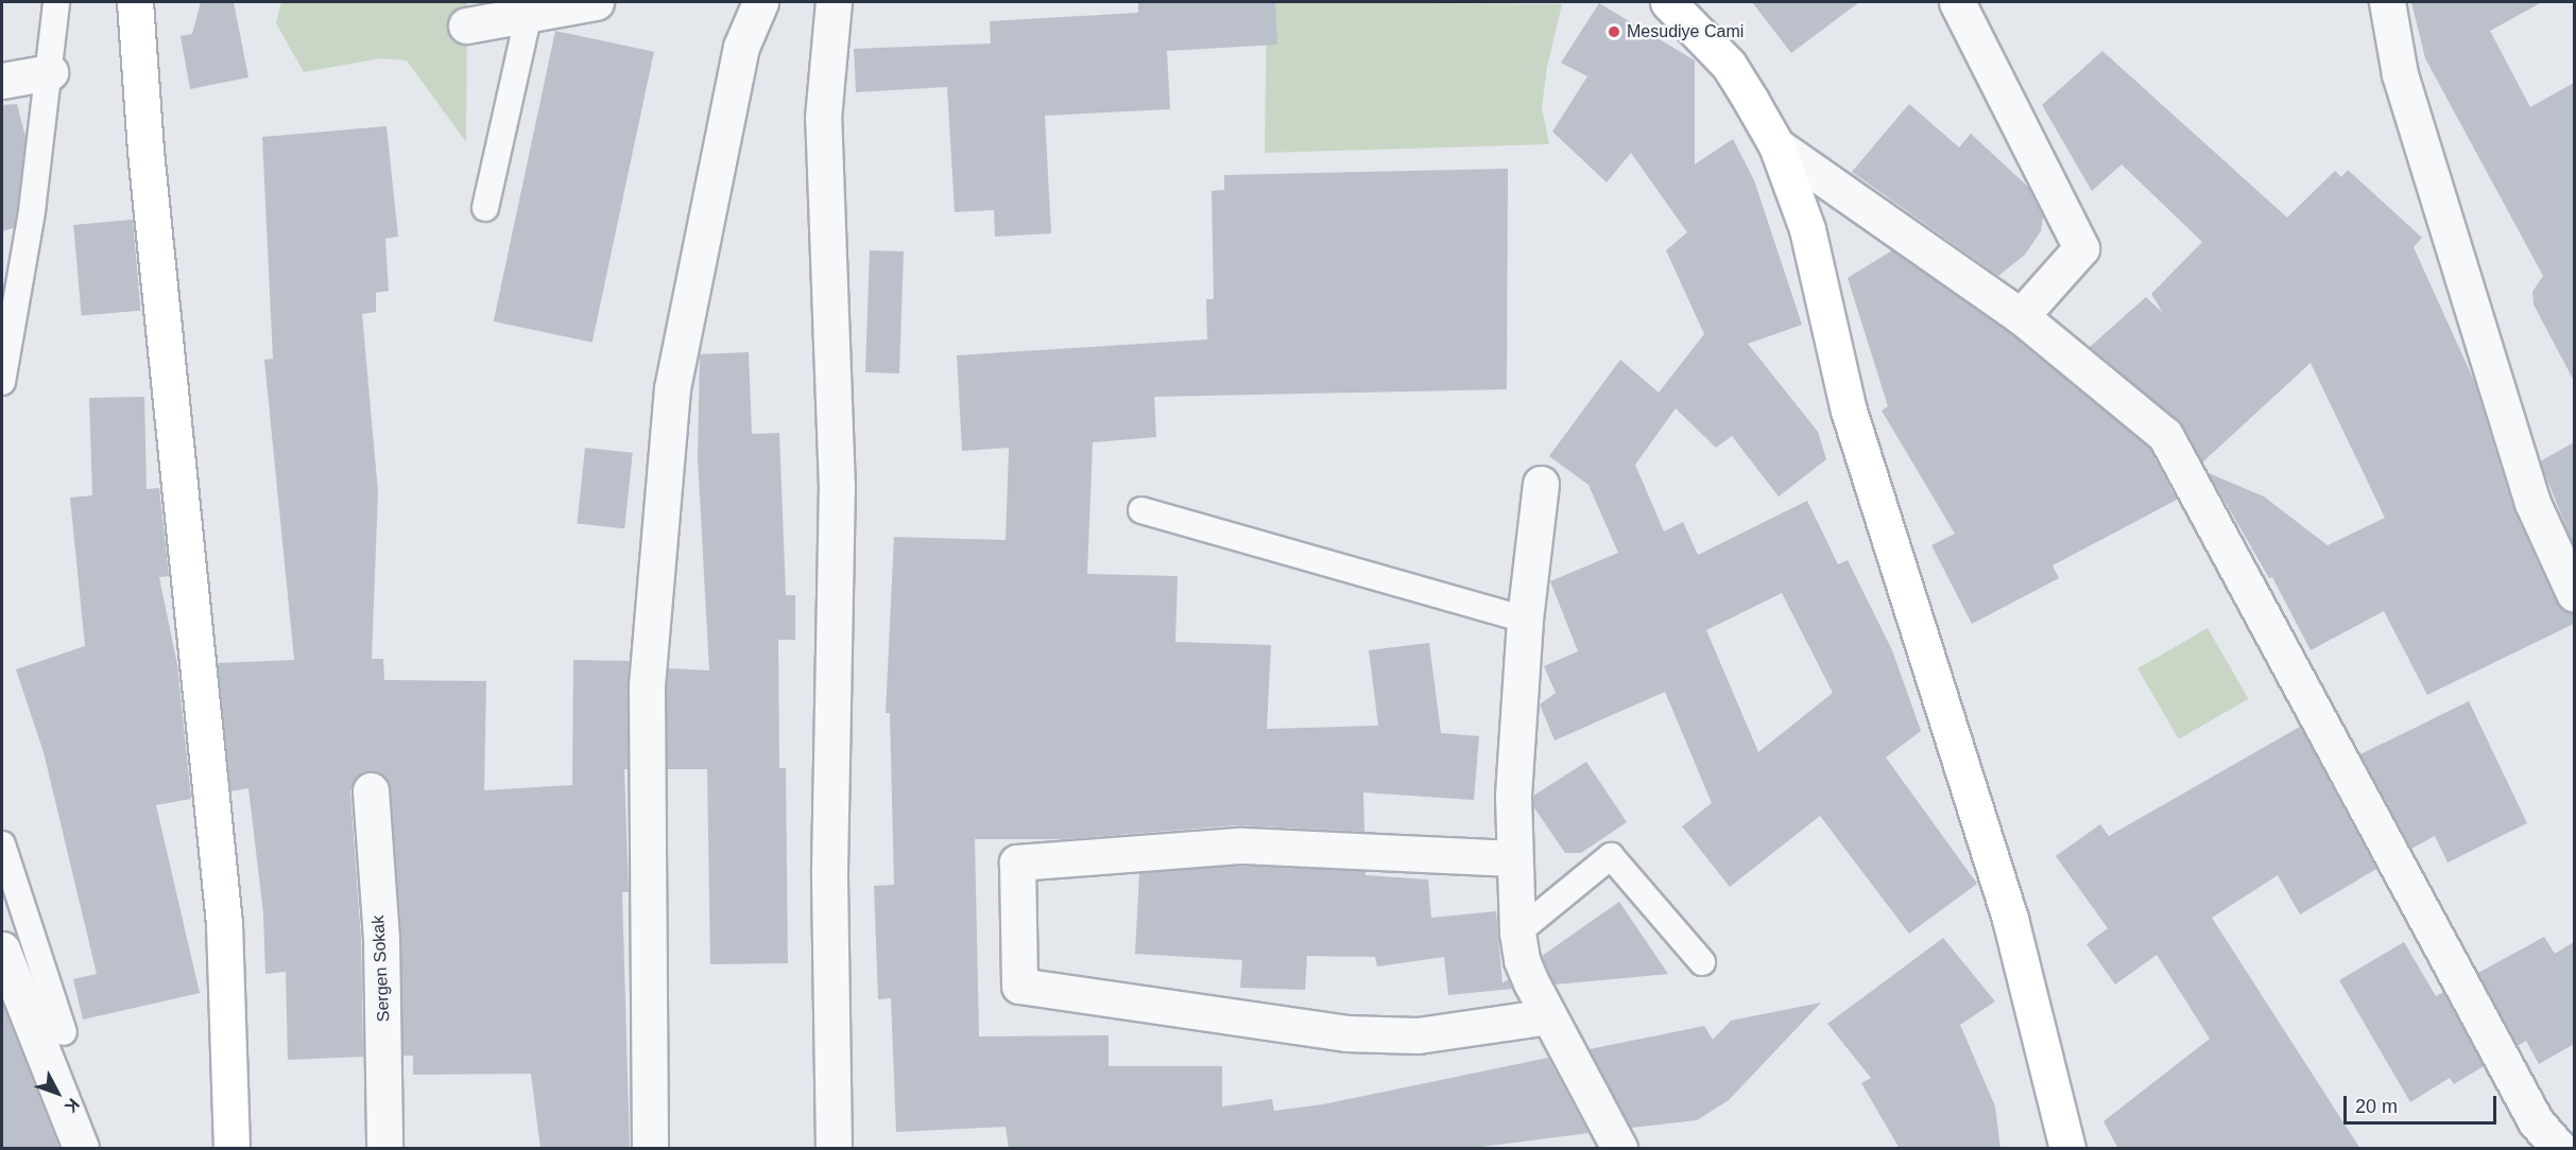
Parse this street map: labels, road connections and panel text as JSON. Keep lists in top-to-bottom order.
{
  "streets": {
    "street": ["Sergen Sokak"]
  },
  "places": ["Mesudiye Cami"],
  "scale_bar": "20 m",
  "north": "bottom right"
}
